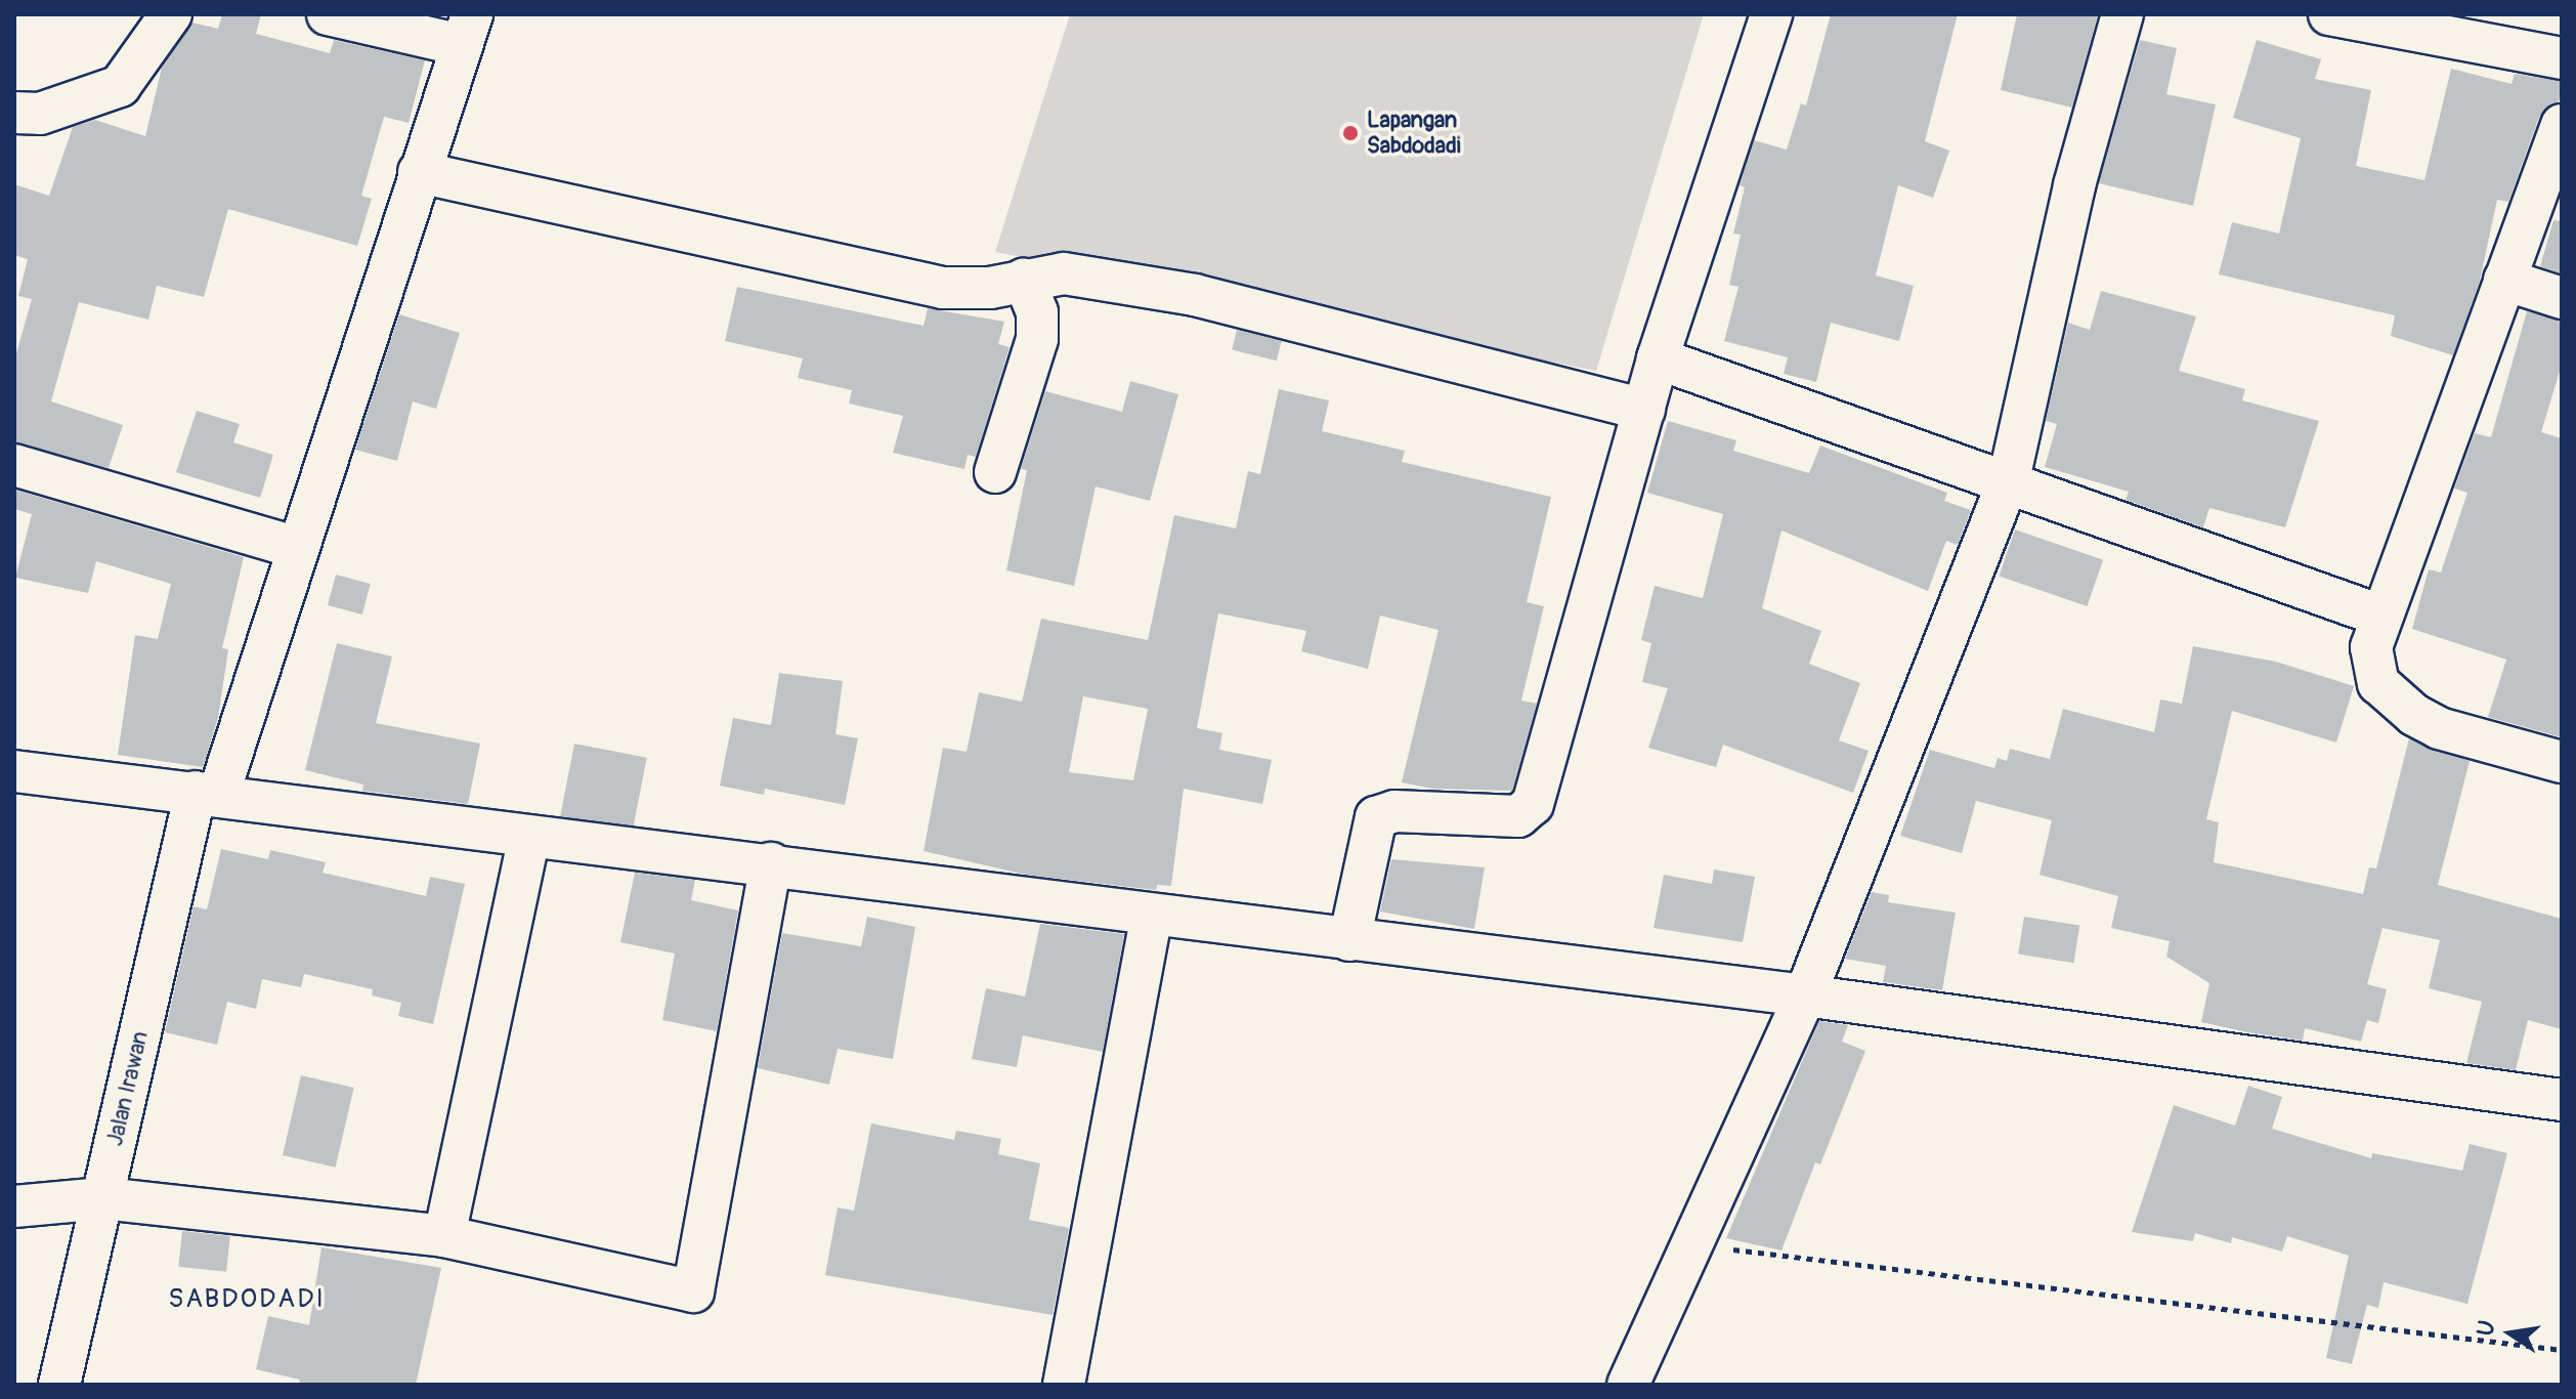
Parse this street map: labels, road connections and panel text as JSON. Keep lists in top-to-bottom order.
{
  "streets": {
    "street": ["Jalan Irawan"]
  },
  "districts": ["SABDODADI"],
  "places": ["Lapangan Sabdodadi"],
  "north": "left"
}
